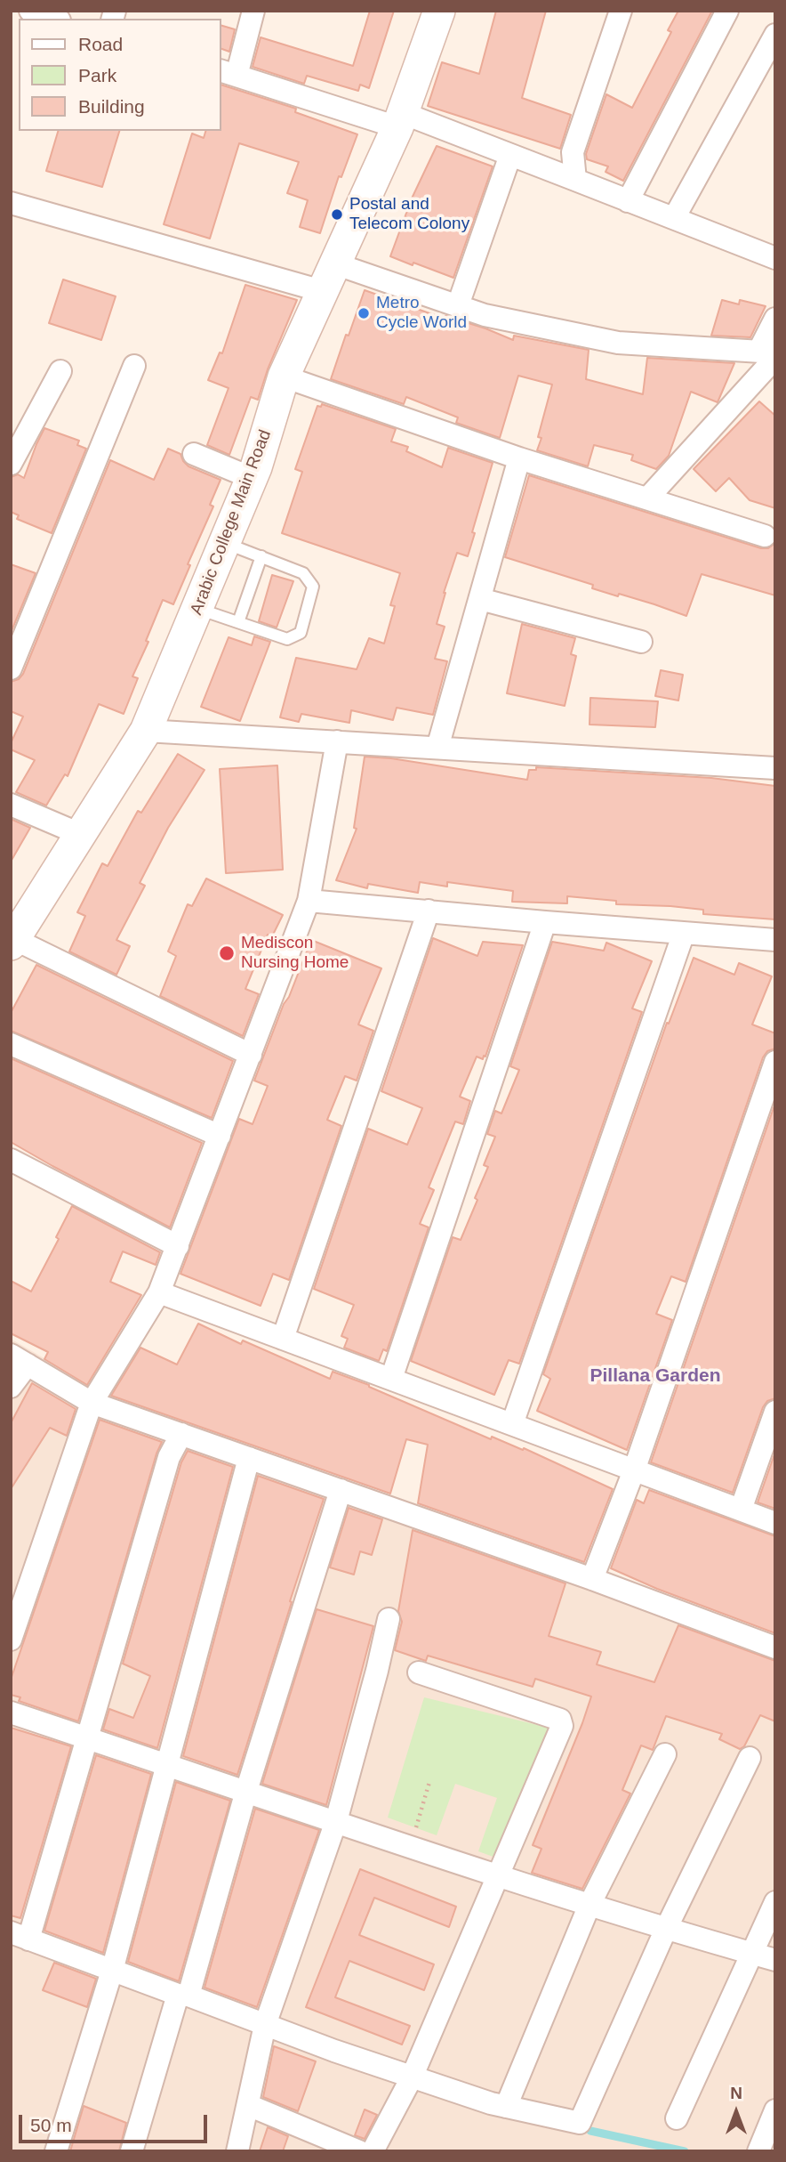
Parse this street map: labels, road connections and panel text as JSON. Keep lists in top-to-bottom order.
{
  "streets": {
    "main road": ["Arabic College Main Road"]
  },
  "districts": ["Pillana Garden"],
  "places": ["Postal and Telecom Colony", "Metro Cycle World", "Mediscon Nursing Home"],
  "legend": ["Road", "Park", "Building"],
  "scale_bar": "50 m",
  "north": "top"
}
